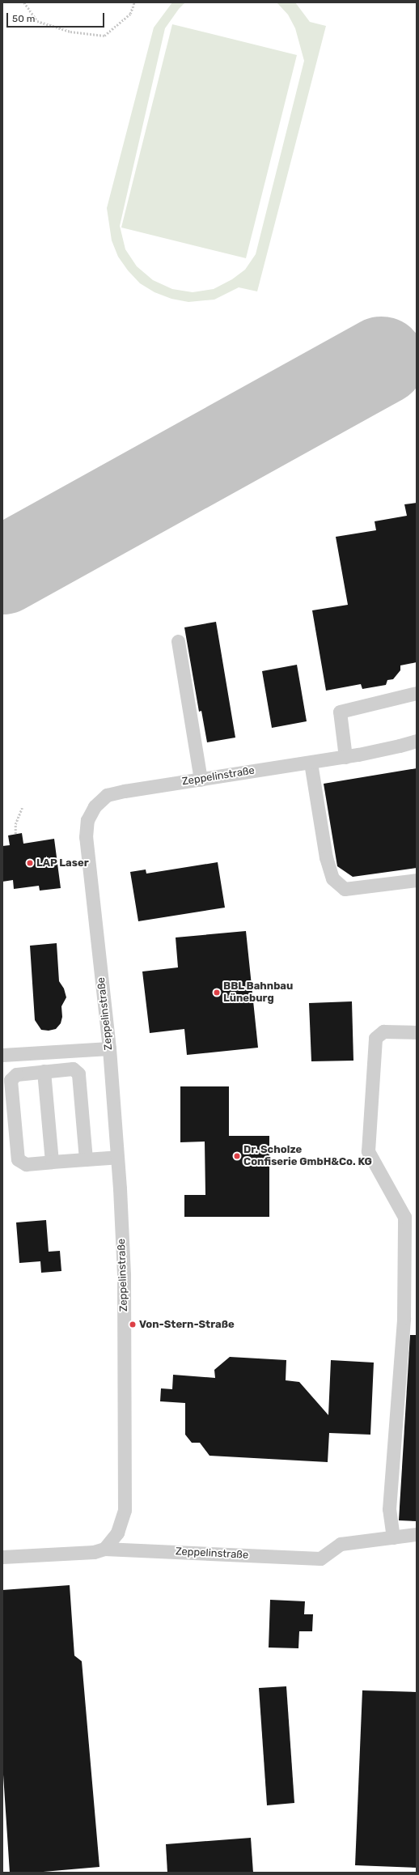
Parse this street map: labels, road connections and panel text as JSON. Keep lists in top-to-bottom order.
{
  "streets": {
    "street": ["Zeppelinstraße"]
  },
  "places": [
    "LAP Laser",
    "BBL Bahnbau Lüneburg",
    "Dr. Scholze Confiserie GmbH&Co. KG",
    "Von-Stern-Straße"
  ],
  "scale_bar": "50 m"
}
